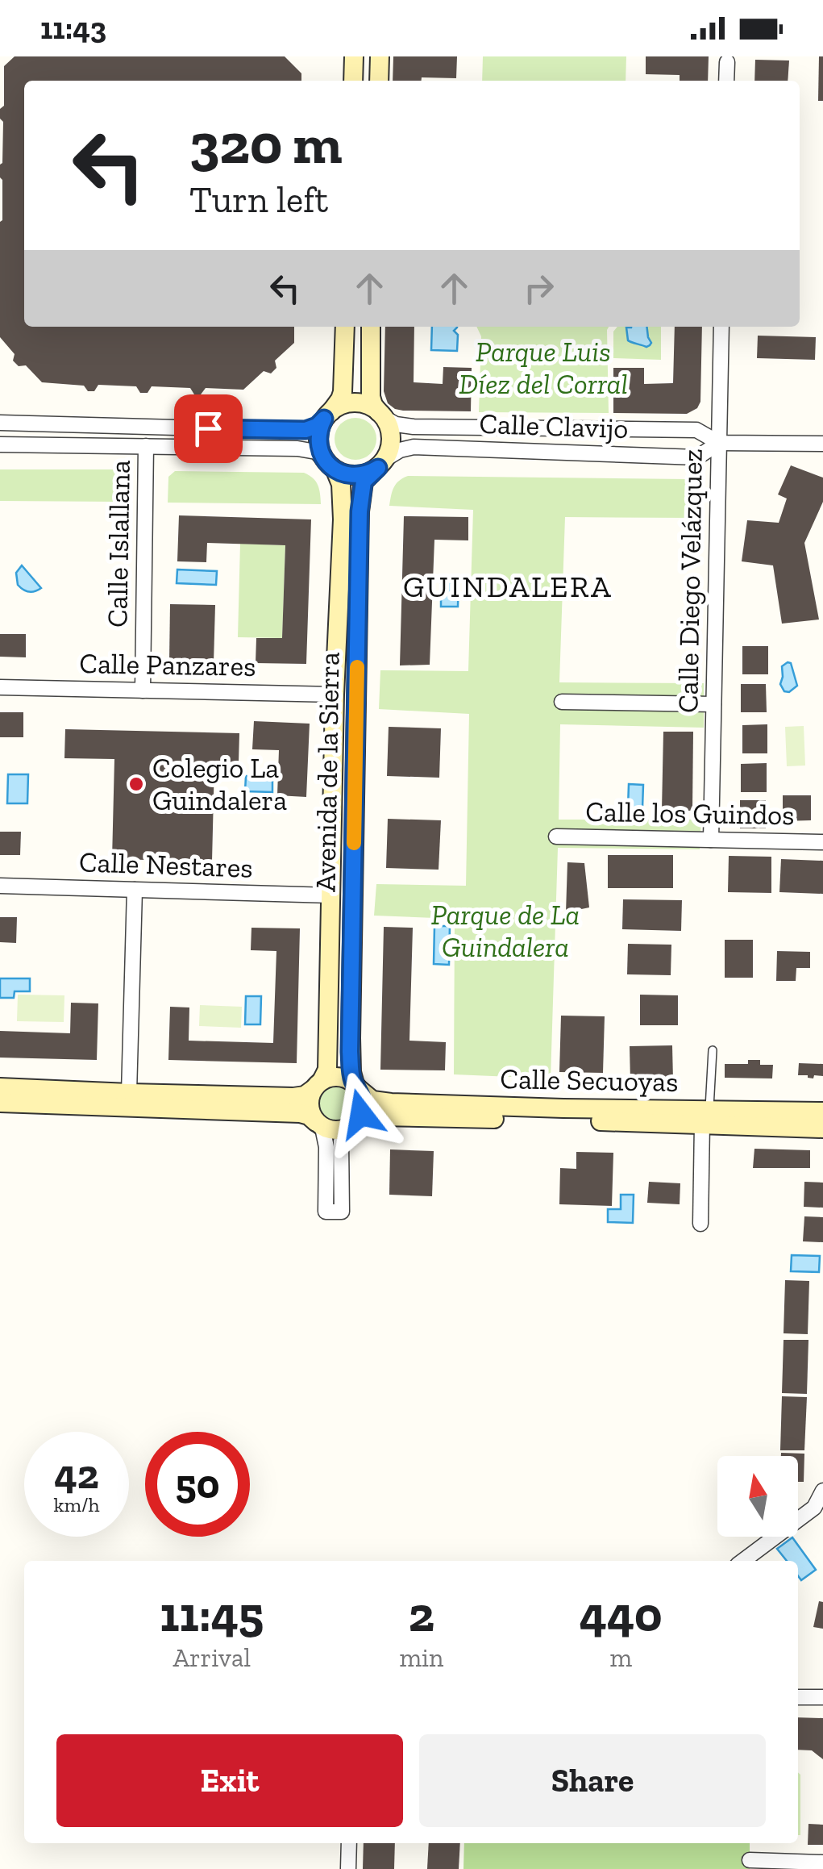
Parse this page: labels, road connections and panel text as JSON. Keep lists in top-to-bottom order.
{
  "streets": {
    "main road": ["Avenida de la Sierra", "Calle Secuoyas"],
    "street": [
      "Calle Clavijo",
      "Calle Islallana",
      "Calle Diego Velázquez",
      "Calle Panzares",
      "Calle los Guindos",
      "Calle Nestares"
    ]
  },
  "crossings": [
    ["Calle Clavijo", "Calle Diego Velázquez"],
    ["Calle Clavijo", "Avenida de la Sierra"],
    ["Calle Islallana", "Calle Panzares"],
    ["Calle Diego Velázquez", "Calle los Guindos"],
    ["Calle Panzares", "Avenida de la Sierra"],
    ["Avenida de la Sierra", "Calle Nestares"],
    ["Avenida de la Sierra", "Calle Secuoyas"]
  ],
  "districts": ["GUINDALERA"],
  "parks": ["Parque Luis Díez del Corral", "Parque de La Guindalera"],
  "places": ["Colegio La Guindalera"],
  "north": "top",
  "page": {
    "status": "11:43",
    "turn": ["320 m", "Turn left"],
    "speed": "42 km/h",
    "limit": "50",
    "eta": [
      "11:45",
      "Arrival",
      "2",
      "min",
      "440",
      "m"
    ],
    "buttons": ["Exit", "Share"]
  }
}
